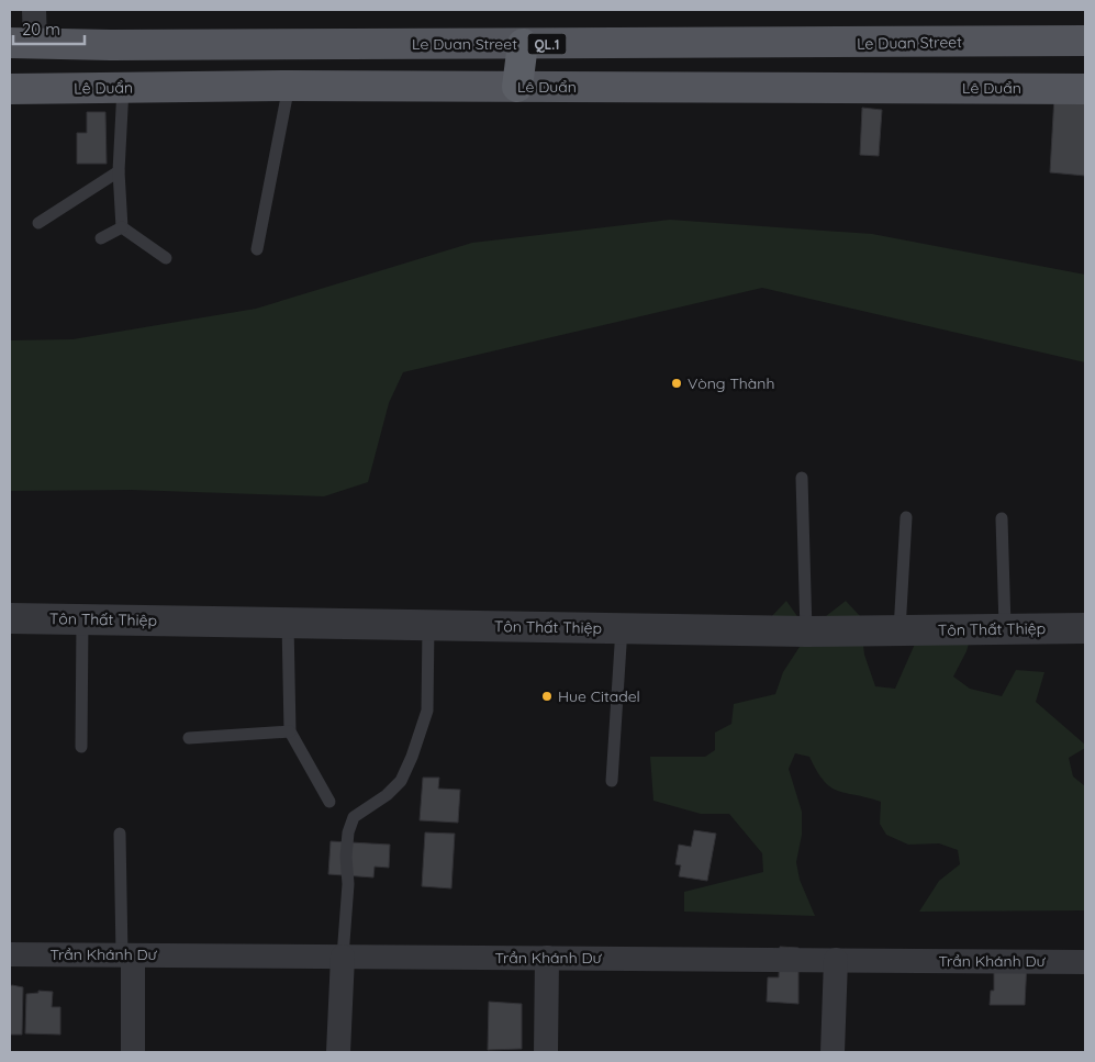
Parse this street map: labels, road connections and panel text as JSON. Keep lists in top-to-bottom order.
{
  "streets": {
    "main road": ["Le Duan Street", "QL.1", "Lê Duẩn"],
    "street": ["Tôn Thất Thiệp", "Trần Khánh Dư"]
  },
  "places": ["Vòng Thành", "Hue Citadel"],
  "scale_bar": "20 m"
}
